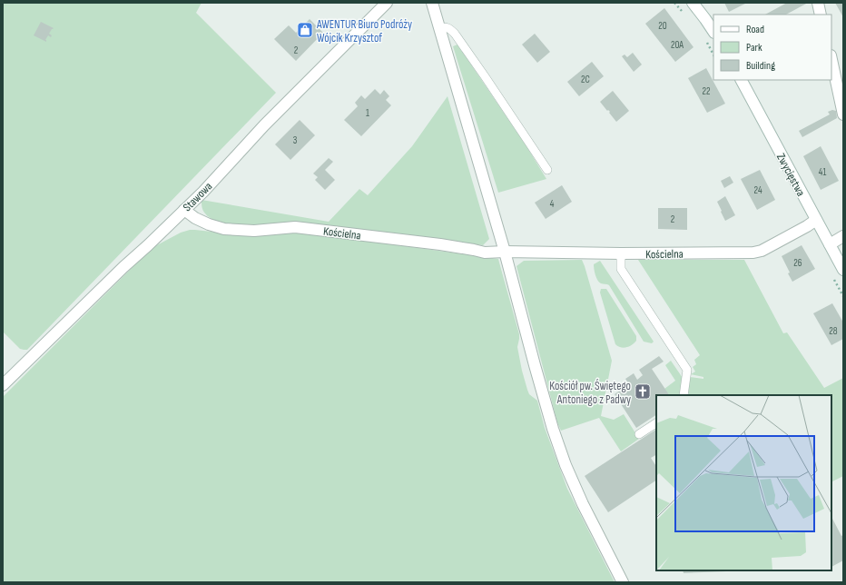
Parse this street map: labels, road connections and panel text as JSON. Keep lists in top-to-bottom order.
{
  "streets": {
    "street": ["Zwycięstwa", "Stawowa", "Kościelna"]
  },
  "crossings": [
    ["Zwycięstwa", "Kościelna"],
    ["Stawowa", "Kościelna"]
  ],
  "places": {
    "shop": ["AWENTUR Biuro Podróży Wójcik Krzysztof"],
    "church": ["Kościół pw. Świętego Antoniego z Padwy"]
  },
  "house_numbers": [
    "20",
    "20A",
    "2",
    "2C",
    "22",
    "1",
    "3",
    "41",
    "24",
    "4",
    "2",
    "26",
    "28"
  ],
  "legend": ["Road", "Park", "Building"]
}
